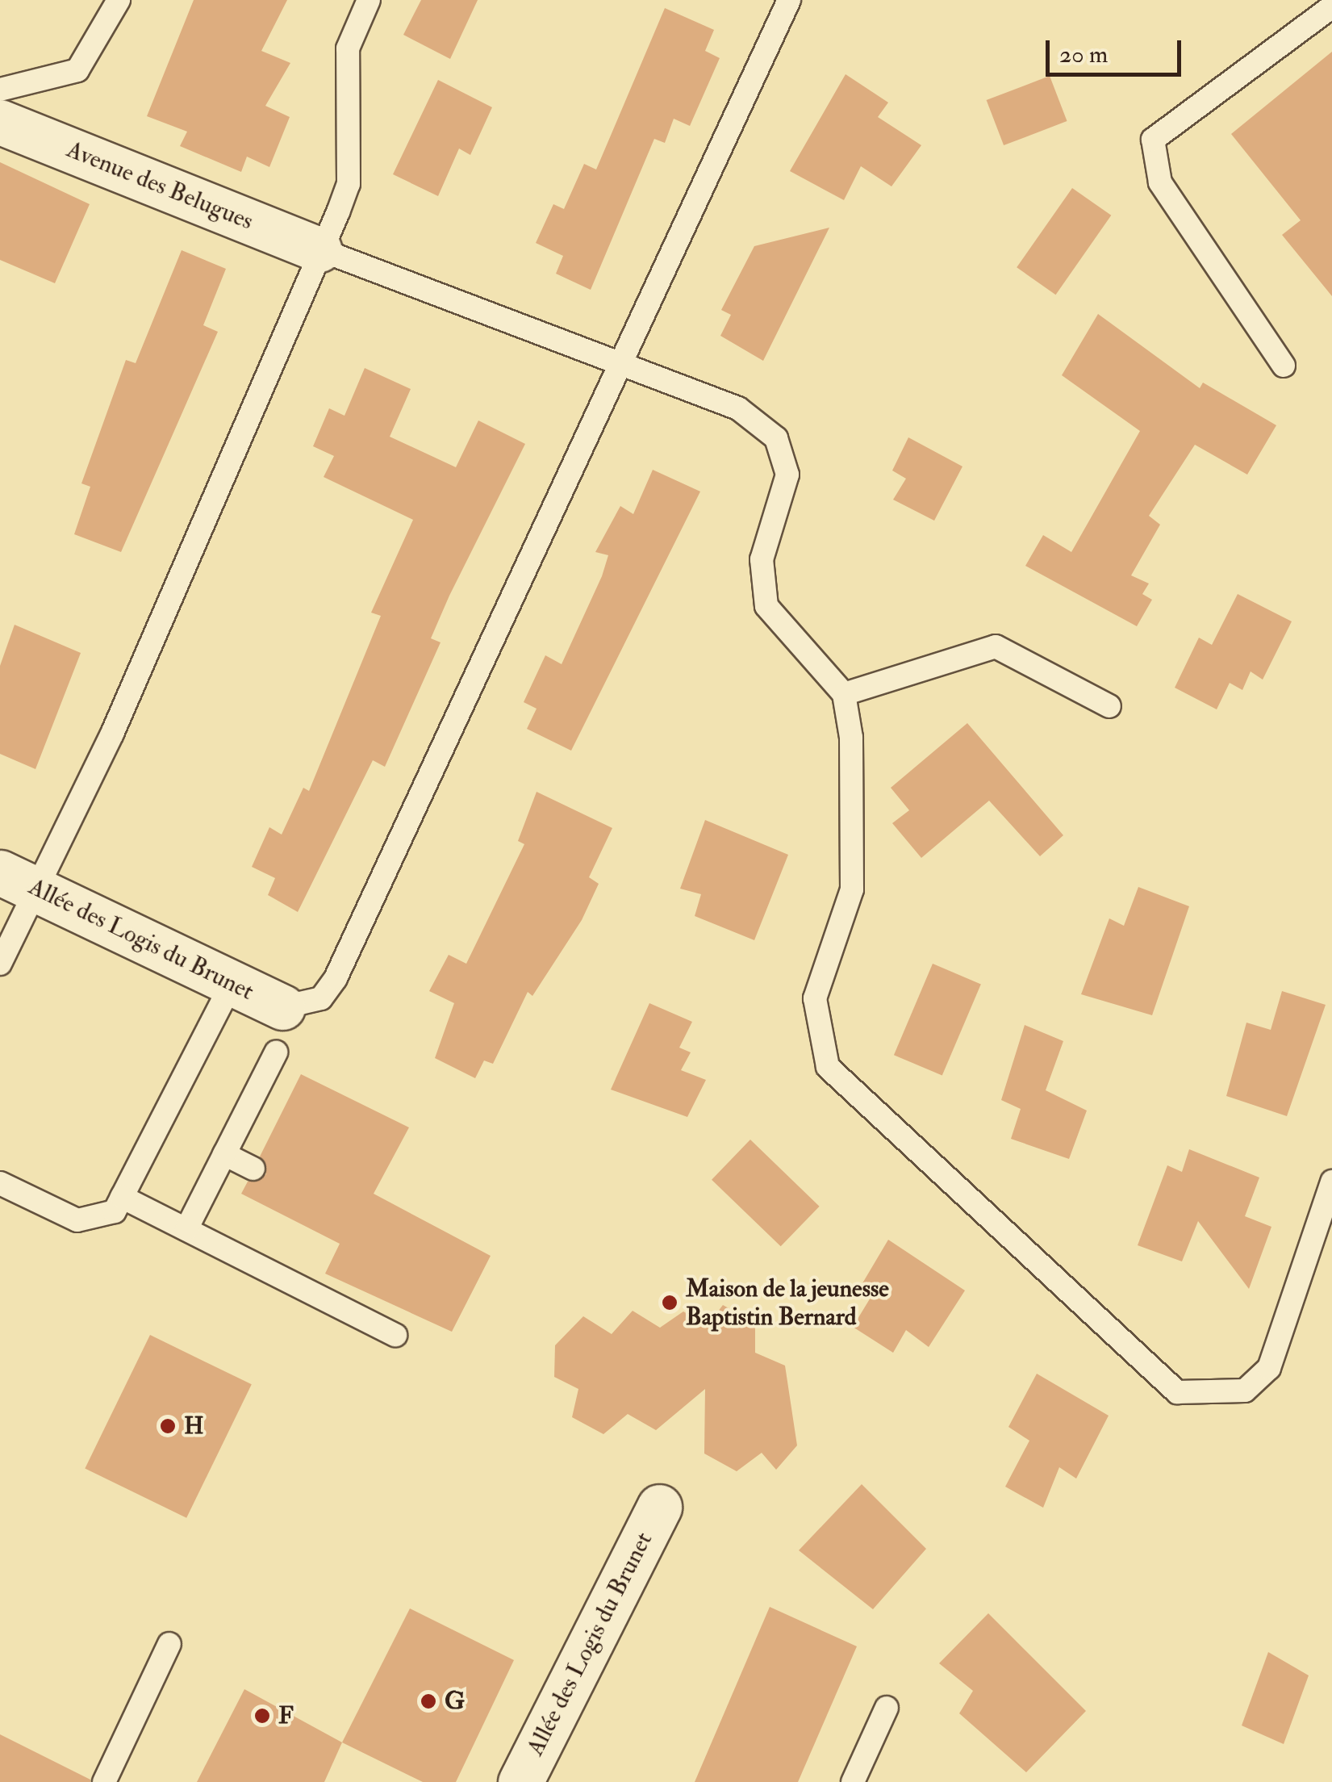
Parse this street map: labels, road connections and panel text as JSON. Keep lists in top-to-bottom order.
{
  "streets": {
    "street": ["Avenue des Belugues", "Allée des Logis du Brunet"]
  },
  "places": [
    "Maison de la jeunesse Baptistin Bernard",
    "H",
    "G",
    "F"
  ],
  "scale_bar": "20 m"
}
